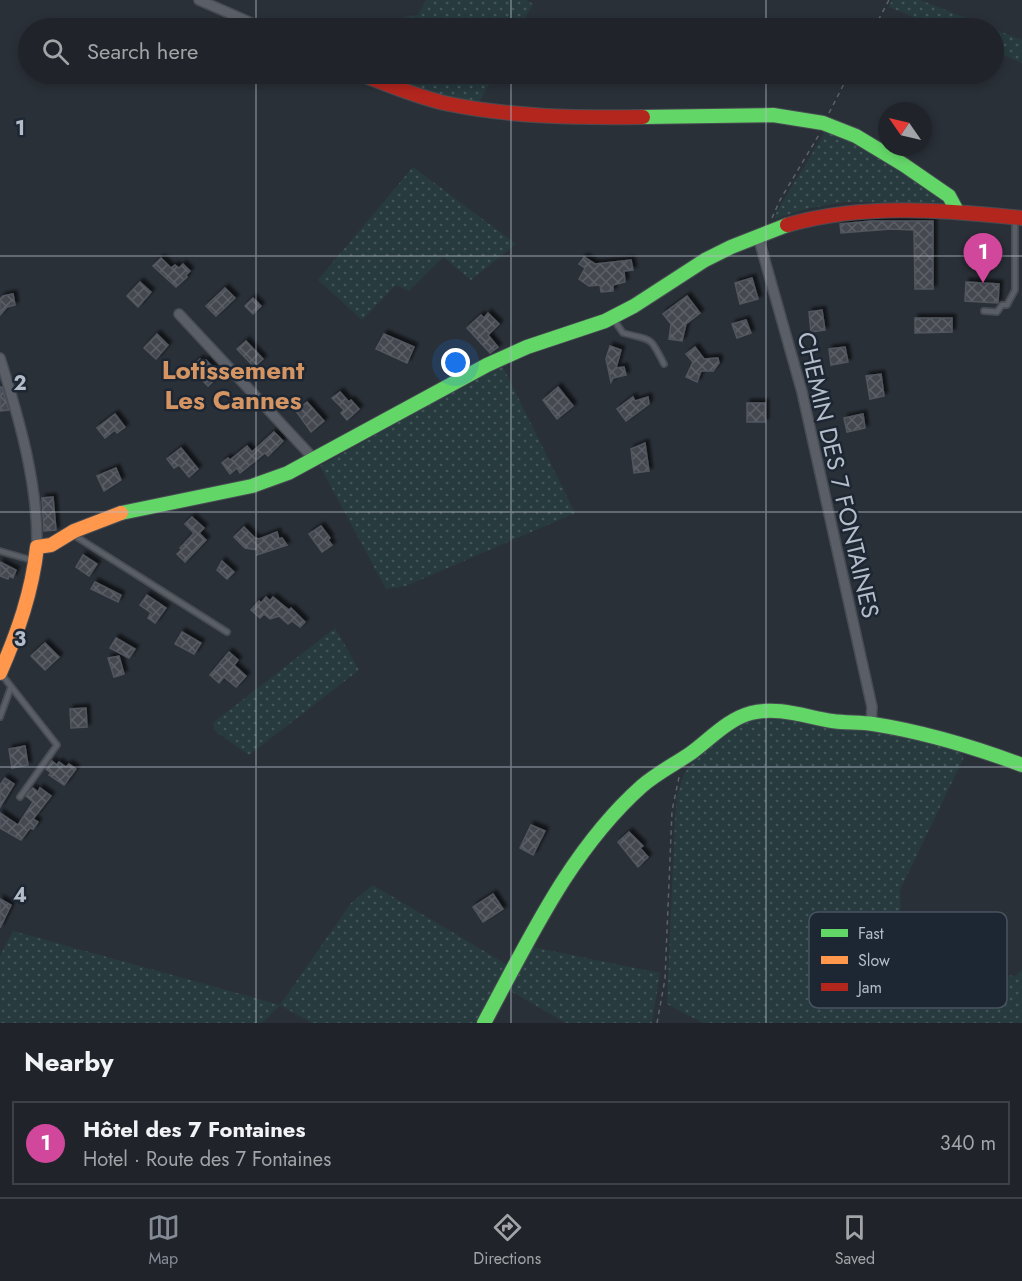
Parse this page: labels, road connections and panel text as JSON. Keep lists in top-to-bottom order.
{
  "streets": {
    "street": ["CHEMIN DES 7 FONTAINES"]
  },
  "districts": ["Lotissement Les Cannes"],
  "legend": ["Fast", "Slow", "Jam"],
  "north": "top left",
  "page": {
    "search": "Search here",
    "pins": "1",
    "heading": "Nearby",
    "list": [
      {
        "mark": "1",
        "name": "Hôtel des 7 Fontaines",
        "note": "Hotel · Route des 7 Fontaines",
        "value": "340 m"
      }
    ],
    "nav": ["Map", "Directions", "Saved"]
  },
  "grid": {
    "rows": [
      "1",
      "2",
      "3",
      "4"
    ]
  }
}
